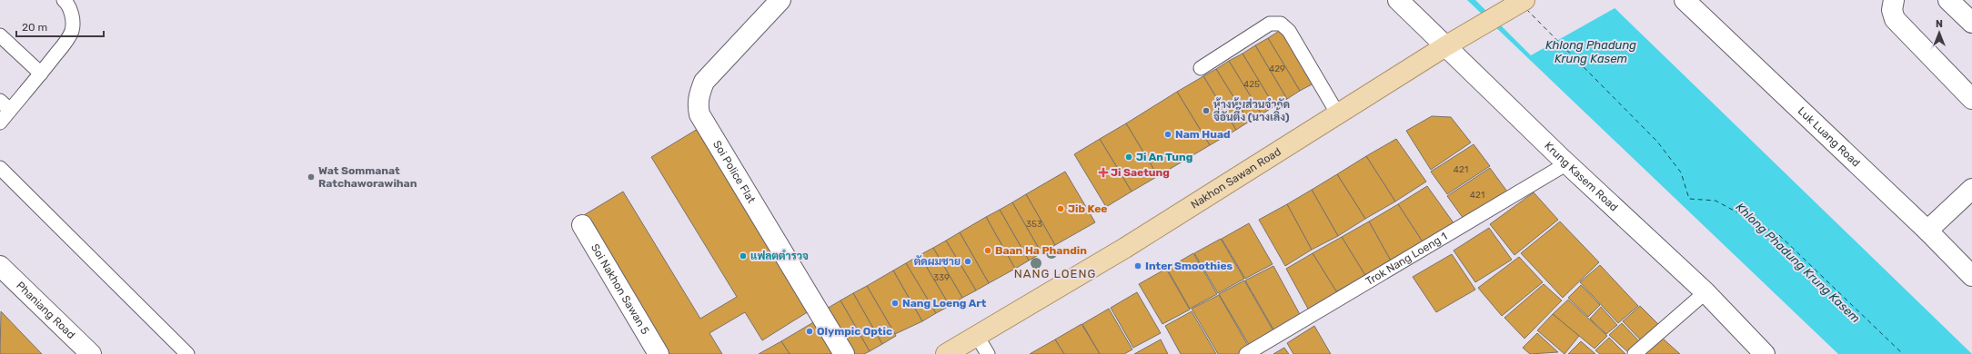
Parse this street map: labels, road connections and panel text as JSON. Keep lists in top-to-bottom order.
{
  "streets": {
    "main road": ["Nakhon Sawan Road"],
    "street": [
      "Luk Luang Road",
      "Soi Police Flat",
      "Krung Kasem Road",
      "Soi Nakhon Sawan 5",
      "Phaniang Road"
    ],
    "lane": ["Trok Nang Loeng 1"]
  },
  "crossings": [
    ["Krung Kasem Road", "Nakhon Sawan Road"],
    ["Krung Kasem Road", "Trok Nang Loeng 1"]
  ],
  "districts": ["NANG LOENG"],
  "water": ["Khlong Phadung Krung Kasem"],
  "places": {
    "other": [
      "ห้างหุ้นส่วนจำกัด จี่อันตึ๊ง (นางเลิ้ง)",
      "Nam Huad",
      "Ji An Tung",
      "Wat Sommanat Ratchaworawihan",
      "Jib Kee",
      "Baan Ha Phandin",
      "แฟลตตำรวจ",
      "ตัดผมชาย",
      "Inter Smoothies",
      "Nang Loeng Art",
      "Olympic Optic"
    ],
    "health": ["Ji Saetung"]
  },
  "house_numbers": [
    "429",
    "425",
    "421",
    "421",
    "353",
    "339"
  ],
  "scale_bar": "20 m",
  "north": "top"
}
